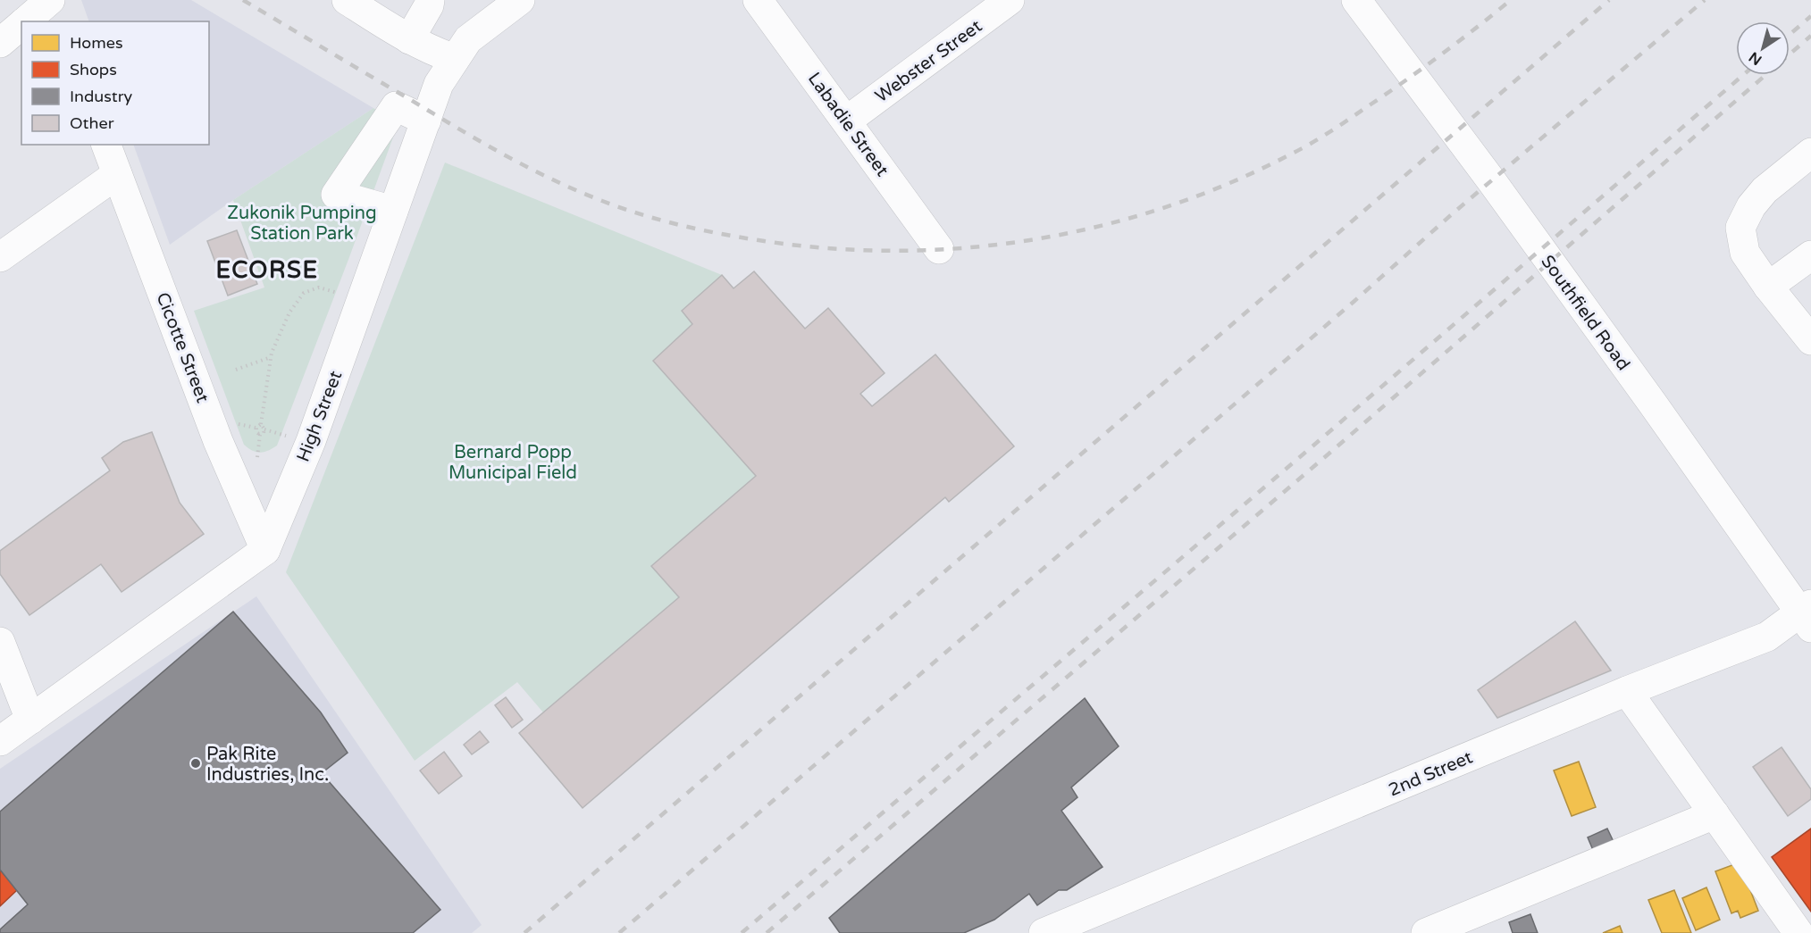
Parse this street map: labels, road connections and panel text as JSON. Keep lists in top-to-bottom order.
{
  "streets": {
    "street": [
      "Webster Street",
      "Labadie Street",
      "Southfield Road",
      "Cicotte Street",
      "High Street",
      "2nd Street"
    ]
  },
  "crossings": [
    ["Webster Street", "Labadie Street"],
    ["Southfield Road", "2nd Street"],
    ["Cicotte Street", "High Street"]
  ],
  "districts": ["ECORSE"],
  "parks": ["Zukonik Pumping Station Park", "Bernard Popp Municipal Field"],
  "places": ["Pak Rite Industries, Inc."],
  "legend": [
    "Homes",
    "Shops",
    "Industry",
    "Other"
  ],
  "north": "bottom left"
}
